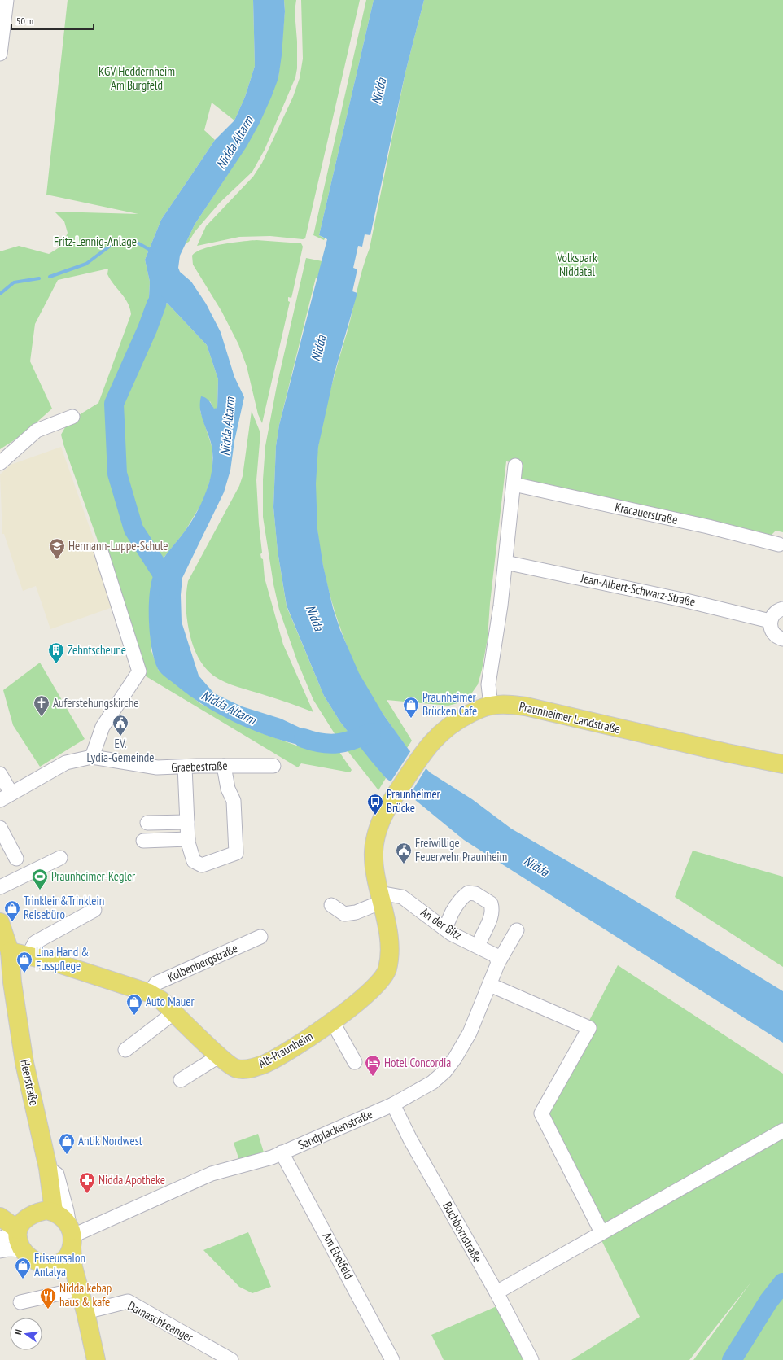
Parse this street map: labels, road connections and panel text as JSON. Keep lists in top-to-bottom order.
{
  "streets": {
    "main road": ["Praunheimer Landstraße", "Alt-Praunheim", "Heerstraße"],
    "street": [
      "Kracauerstraße",
      "Jean-Albert-Schwarz-Straße",
      "Graebestraße",
      "An der Bitz",
      "Kolbenbergstraße",
      "Sandplackenstraße",
      "Buchbornstraße",
      "Am Ebelfeld",
      "Damaschkeanger"
    ]
  },
  "crossings": [
    ["Praunheimer Landstraße", "Alt-Praunheim"],
    ["An der Bitz", "Alt-Praunheim"],
    ["An der Bitz", "Sandplackenstraße"],
    ["Kolbenbergstraße", "Alt-Praunheim"],
    ["Alt-Praunheim", "Heerstraße"],
    ["Heerstraße", "Sandplackenstraße"],
    ["Sandplackenstraße", "Buchbornstraße"],
    ["Sandplackenstraße", "Am Ebelfeld"]
  ],
  "water": ["Nidda", "Nidda Altarm"],
  "parks": ["KGV Heddernheim Am Burgfeld", "Fritz-Lennig-Anlage", "Volkspark Niddatal"],
  "places": {
    "school or university": ["Hermann-Luppe-Schule"],
    "building": ["Zehntscheune"],
    "church": ["Auferstehungskirche"],
    "shop": [
      "Praunheimer Brücken Cafe",
      "Trinklein&Trinklein Reisebüro",
      "Lina Hand & Fusspflege",
      "Auto Mauer",
      "Antik Nordwest",
      "Friseursalon Antalya"
    ],
    "public building": ["EV. Lydia-Gemeinde", "Freiwillige Feuerwehr Praunheim"],
    "bus stop": ["Praunheimer Brücke"],
    "sports": ["Praunheimer-Kegler"],
    "hotel": ["Hotel Concordia"],
    "pharmacy": ["Nidda Apotheke"],
    "restaurant": ["Nidda kebap haus & kafe"]
  },
  "scale_bar": "50 m",
  "north": "left"
}
